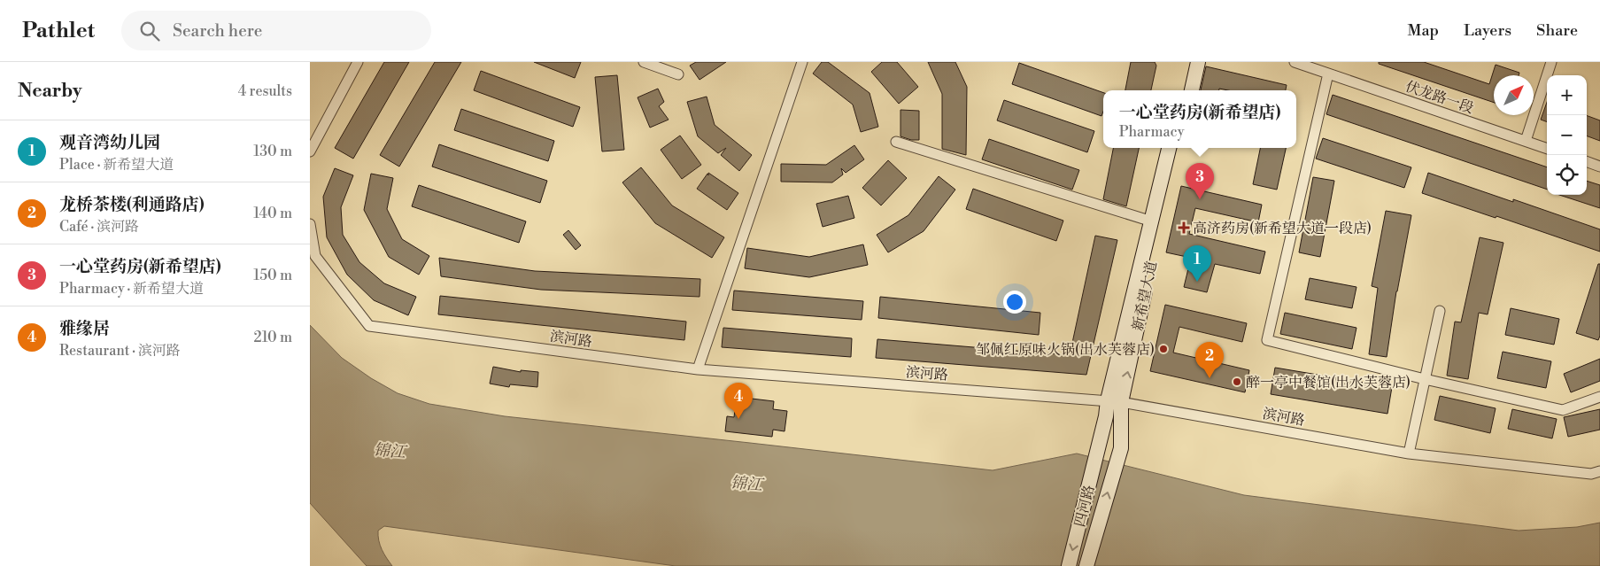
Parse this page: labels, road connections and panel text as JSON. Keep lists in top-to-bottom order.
{
  "streets": {
    "street": [
      "伏龙路一段",
      "新希望大道",
      "滨河路",
      "四河路"
    ]
  },
  "crossings": [
    ["新希望大道", "滨河路"],
    ["新希望大道", "四河路"],
    ["滨河路", "四河路"]
  ],
  "water": ["锦江"],
  "places": {
    "health": ["高济药房(新希望大道一段店)"],
    "other": ["邹佩红原味火锅(出水芙蓉店)", "醉一亭中餐馆(出水芙蓉店)"]
  },
  "north": "top right",
  "page": {
    "header": "Pathlet",
    "search": "Search here",
    "nav": ["Map", "Layers", "Share"],
    "heading": ["Nearby", "4 results"],
    "map_buttons": ["+", "−"],
    "popup": ["一心堂药房(新希望店)", "Pharmacy"],
    "list": [
      {
        "mark": "1",
        "name": "观音湾幼儿园",
        "note": "Place · 新希望大道",
        "value": "130 m"
      },
      {
        "mark": "2",
        "name": "龙桥茶楼(利通路店)",
        "note": "Café · 滨河路",
        "value": "140 m"
      },
      {
        "mark": "3",
        "name": "一心堂药房(新希望店)",
        "note": "Pharmacy · 新希望大道",
        "value": "150 m"
      },
      {
        "mark": "4",
        "name": "雅缘居",
        "note": "Restaurant · 滨河路",
        "value": "210 m"
      }
    ],
    "pins": [
      "3",
      "1",
      "2",
      "4"
    ]
  }
}
